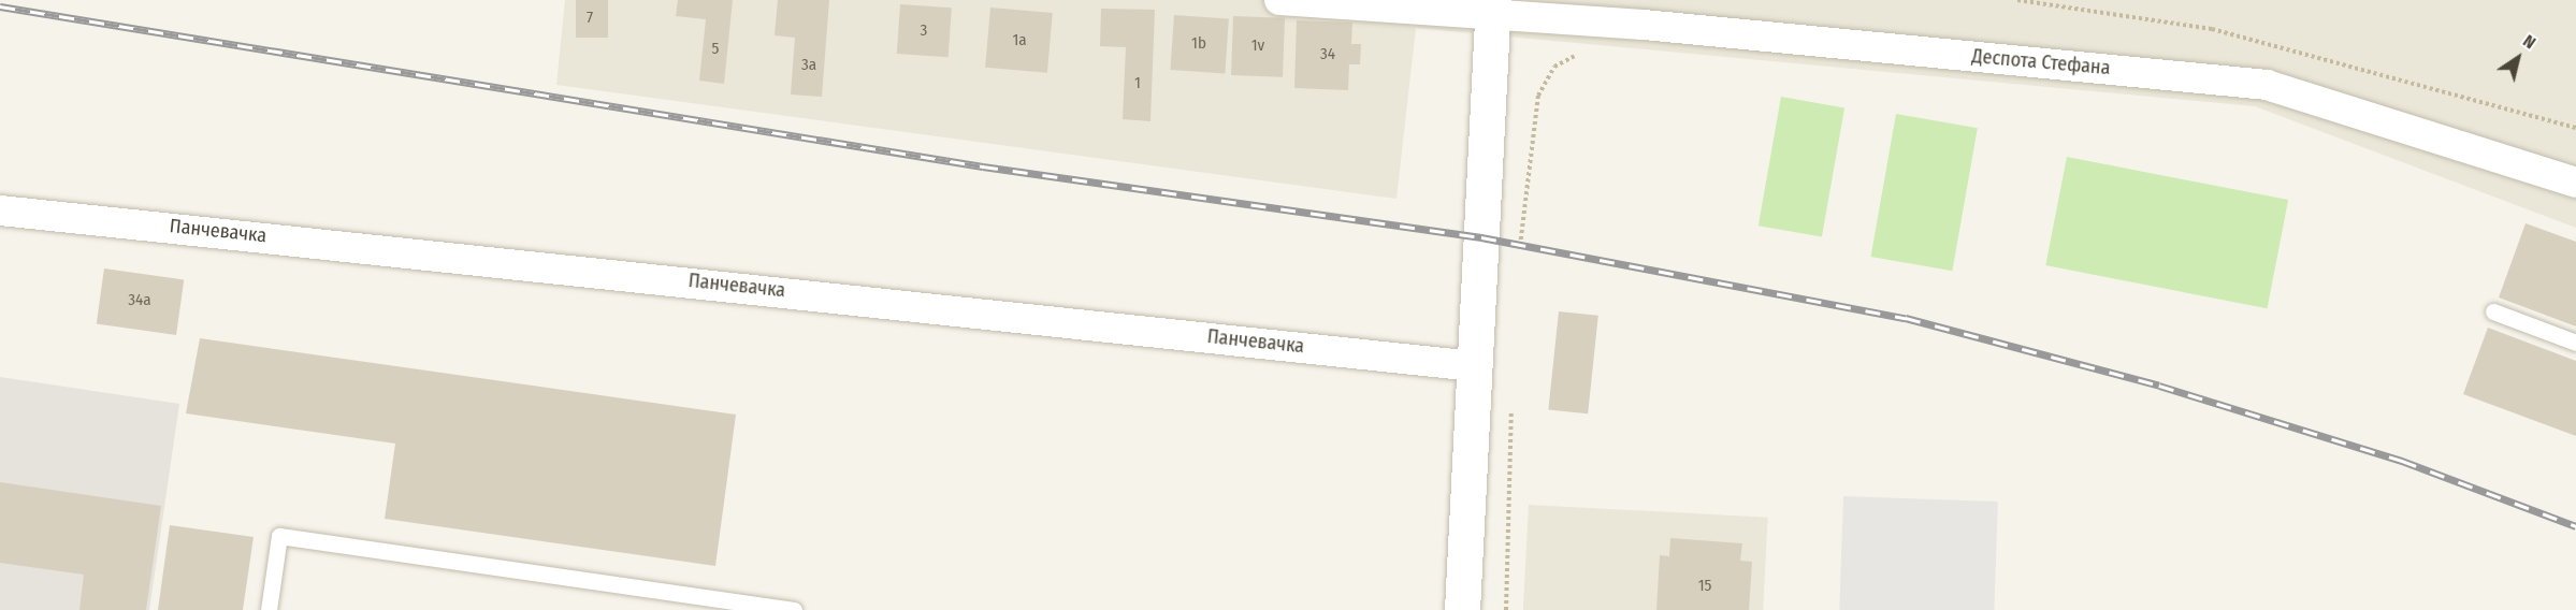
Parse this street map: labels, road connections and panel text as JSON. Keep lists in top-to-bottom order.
{
  "streets": {
    "street": ["Деспота Стефана", "Панчевачка"]
  },
  "house_numbers": [
    "7",
    "3",
    "1a",
    "1b",
    "1v",
    "5",
    "34",
    "3a",
    "1",
    "34a",
    "15"
  ],
  "north": "top right"
}
